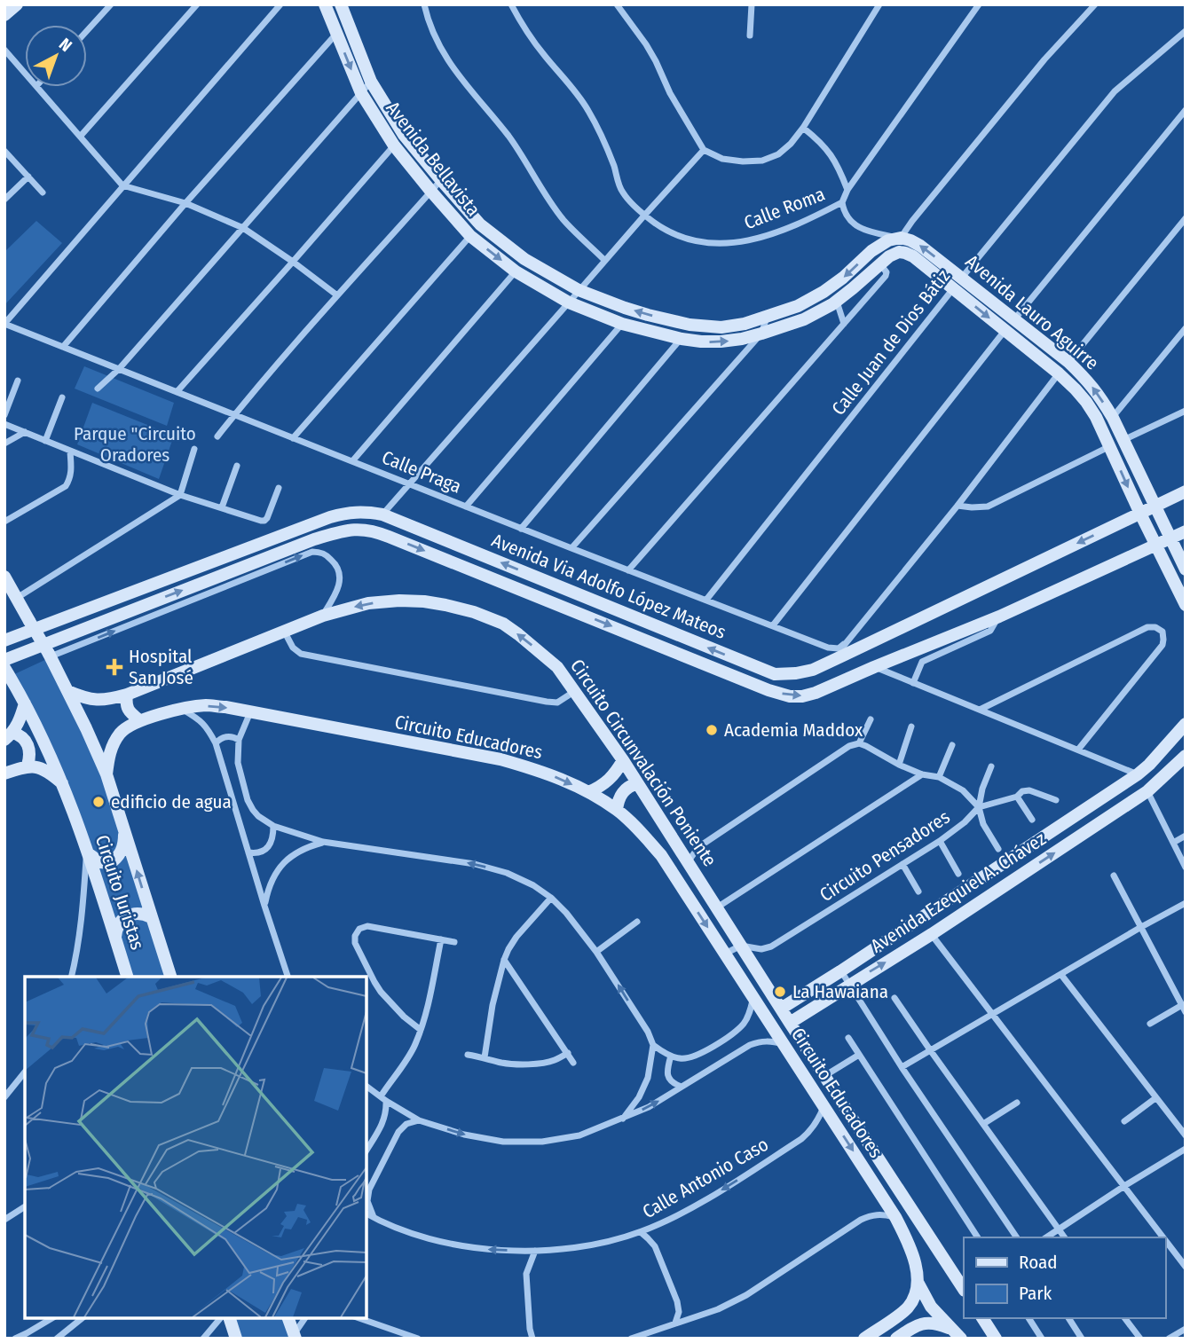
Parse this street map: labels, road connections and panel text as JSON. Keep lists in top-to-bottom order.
{
  "streets": {
    "main road": [
      "Avenida Bellavista",
      "Avenida Lauro Aguirre",
      "Avenida Via Adolfo López Mateos",
      "Circuito Educadores",
      "Circuito Circunvalación Poniente",
      "Circuito Juristas",
      "Avenida Ezequiel A. Chávez"
    ],
    "street": [
      "Calle Roma",
      "Calle Juan de Dios Bátiz",
      "Calle Praga",
      "Circuito Pensadores",
      "Calle Antonio Caso"
    ]
  },
  "crossings": [
    ["Avenida Bellavista", "Avenida Lauro Aguirre"],
    ["Calle Roma", "Avenida Lauro Aguirre"],
    ["Avenida Lauro Aguirre", "Calle Juan de Dios Bátiz"],
    ["Avenida Lauro Aguirre", "Avenida Via Adolfo López Mateos"],
    ["Calle Juan de Dios Bátiz", "Calle Praga"],
    ["Calle Praga", "Avenida Via Adolfo López Mateos"],
    ["Avenida Via Adolfo López Mateos", "Circuito Juristas"],
    ["Circuito Educadores", "Circuito Pensadores"],
    ["Circuito Educadores", "Calle Antonio Caso"],
    ["Circuito Circunvalación Poniente", "Circuito Pensadores"],
    ["Circuito Circunvalación Poniente", "Avenida Ezequiel A. Chávez"]
  ],
  "one_way": ["Circuito Educadores", "Calle Antonio Caso"],
  "parks": ["Parque \"Circuito Oradores"],
  "places": {
    "health": ["Hospital San José"],
    "other": ["Academia Maddox", "edificio de agua", "La Hawaiana"]
  },
  "legend": ["Road", "Park"],
  "north": "top right"
}
